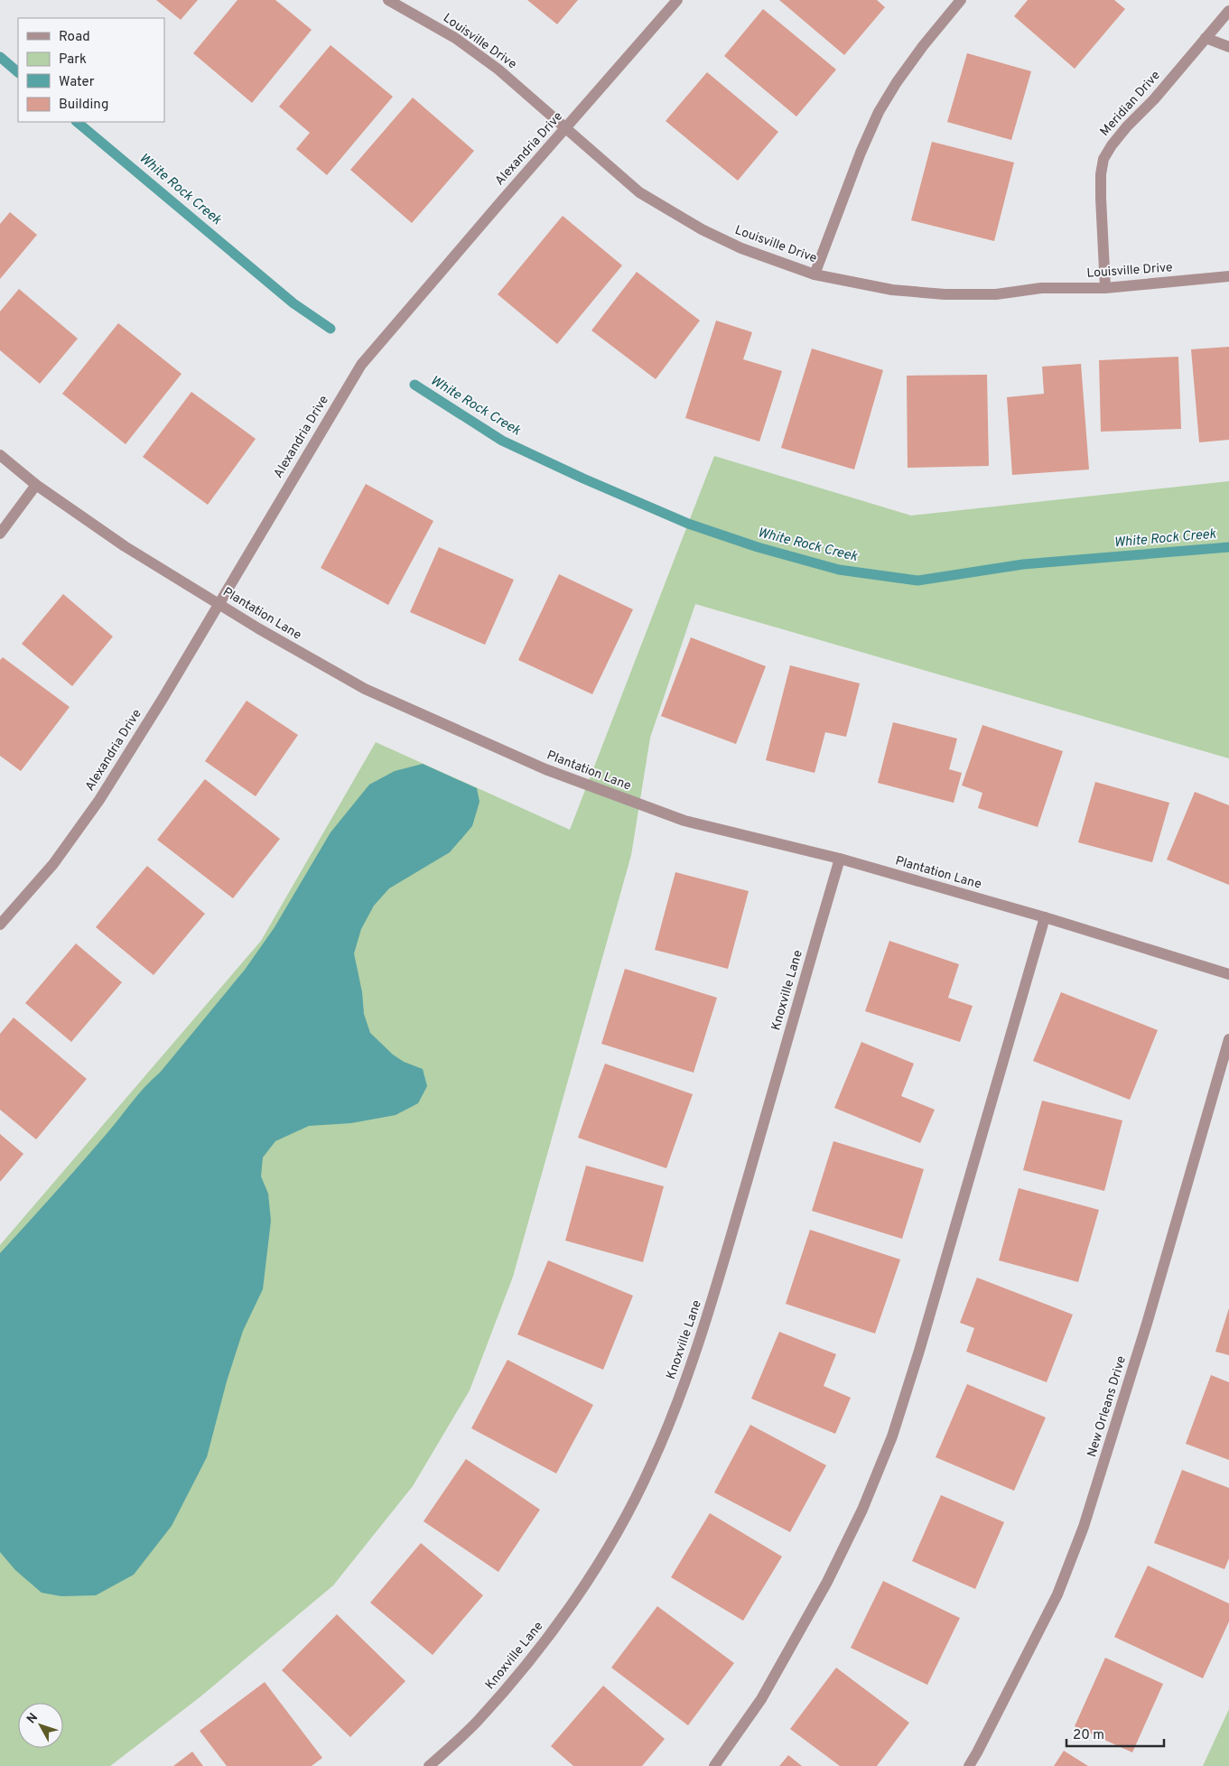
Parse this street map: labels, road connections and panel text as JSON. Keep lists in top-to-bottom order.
{
  "streets": {
    "street": [
      "Louisville Drive",
      "Meridian Drive",
      "Alexandria Drive",
      "Plantation Lane",
      "Knoxville Lane",
      "New Orleans Drive"
    ]
  },
  "crossings": [
    ["Louisville Drive", "Meridian Drive"],
    ["Louisville Drive", "Alexandria Drive"],
    ["Alexandria Drive", "Plantation Lane"],
    ["Plantation Lane", "Knoxville Lane"]
  ],
  "water": ["White Rock Creek"],
  "legend": [
    "Road",
    "Park",
    "Water",
    "Building"
  ],
  "scale_bar": "20 m",
  "north": "top left"
}
